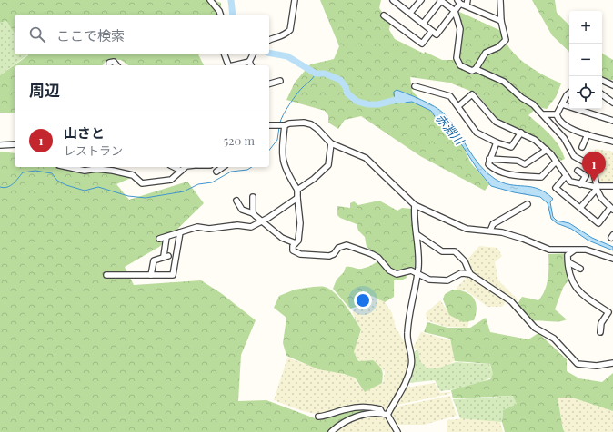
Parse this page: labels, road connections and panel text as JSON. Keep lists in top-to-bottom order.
{
  "water": ["赤淵川"],
  "page": {
    "map_buttons": ["+", "−"],
    "search": "ここで検索",
    "heading": "周辺",
    "list": [
      {
        "mark": "1",
        "name": "山さと",
        "note": "レストラン",
        "value": "520 m"
      }
    ],
    "pins": "1"
  }
}
